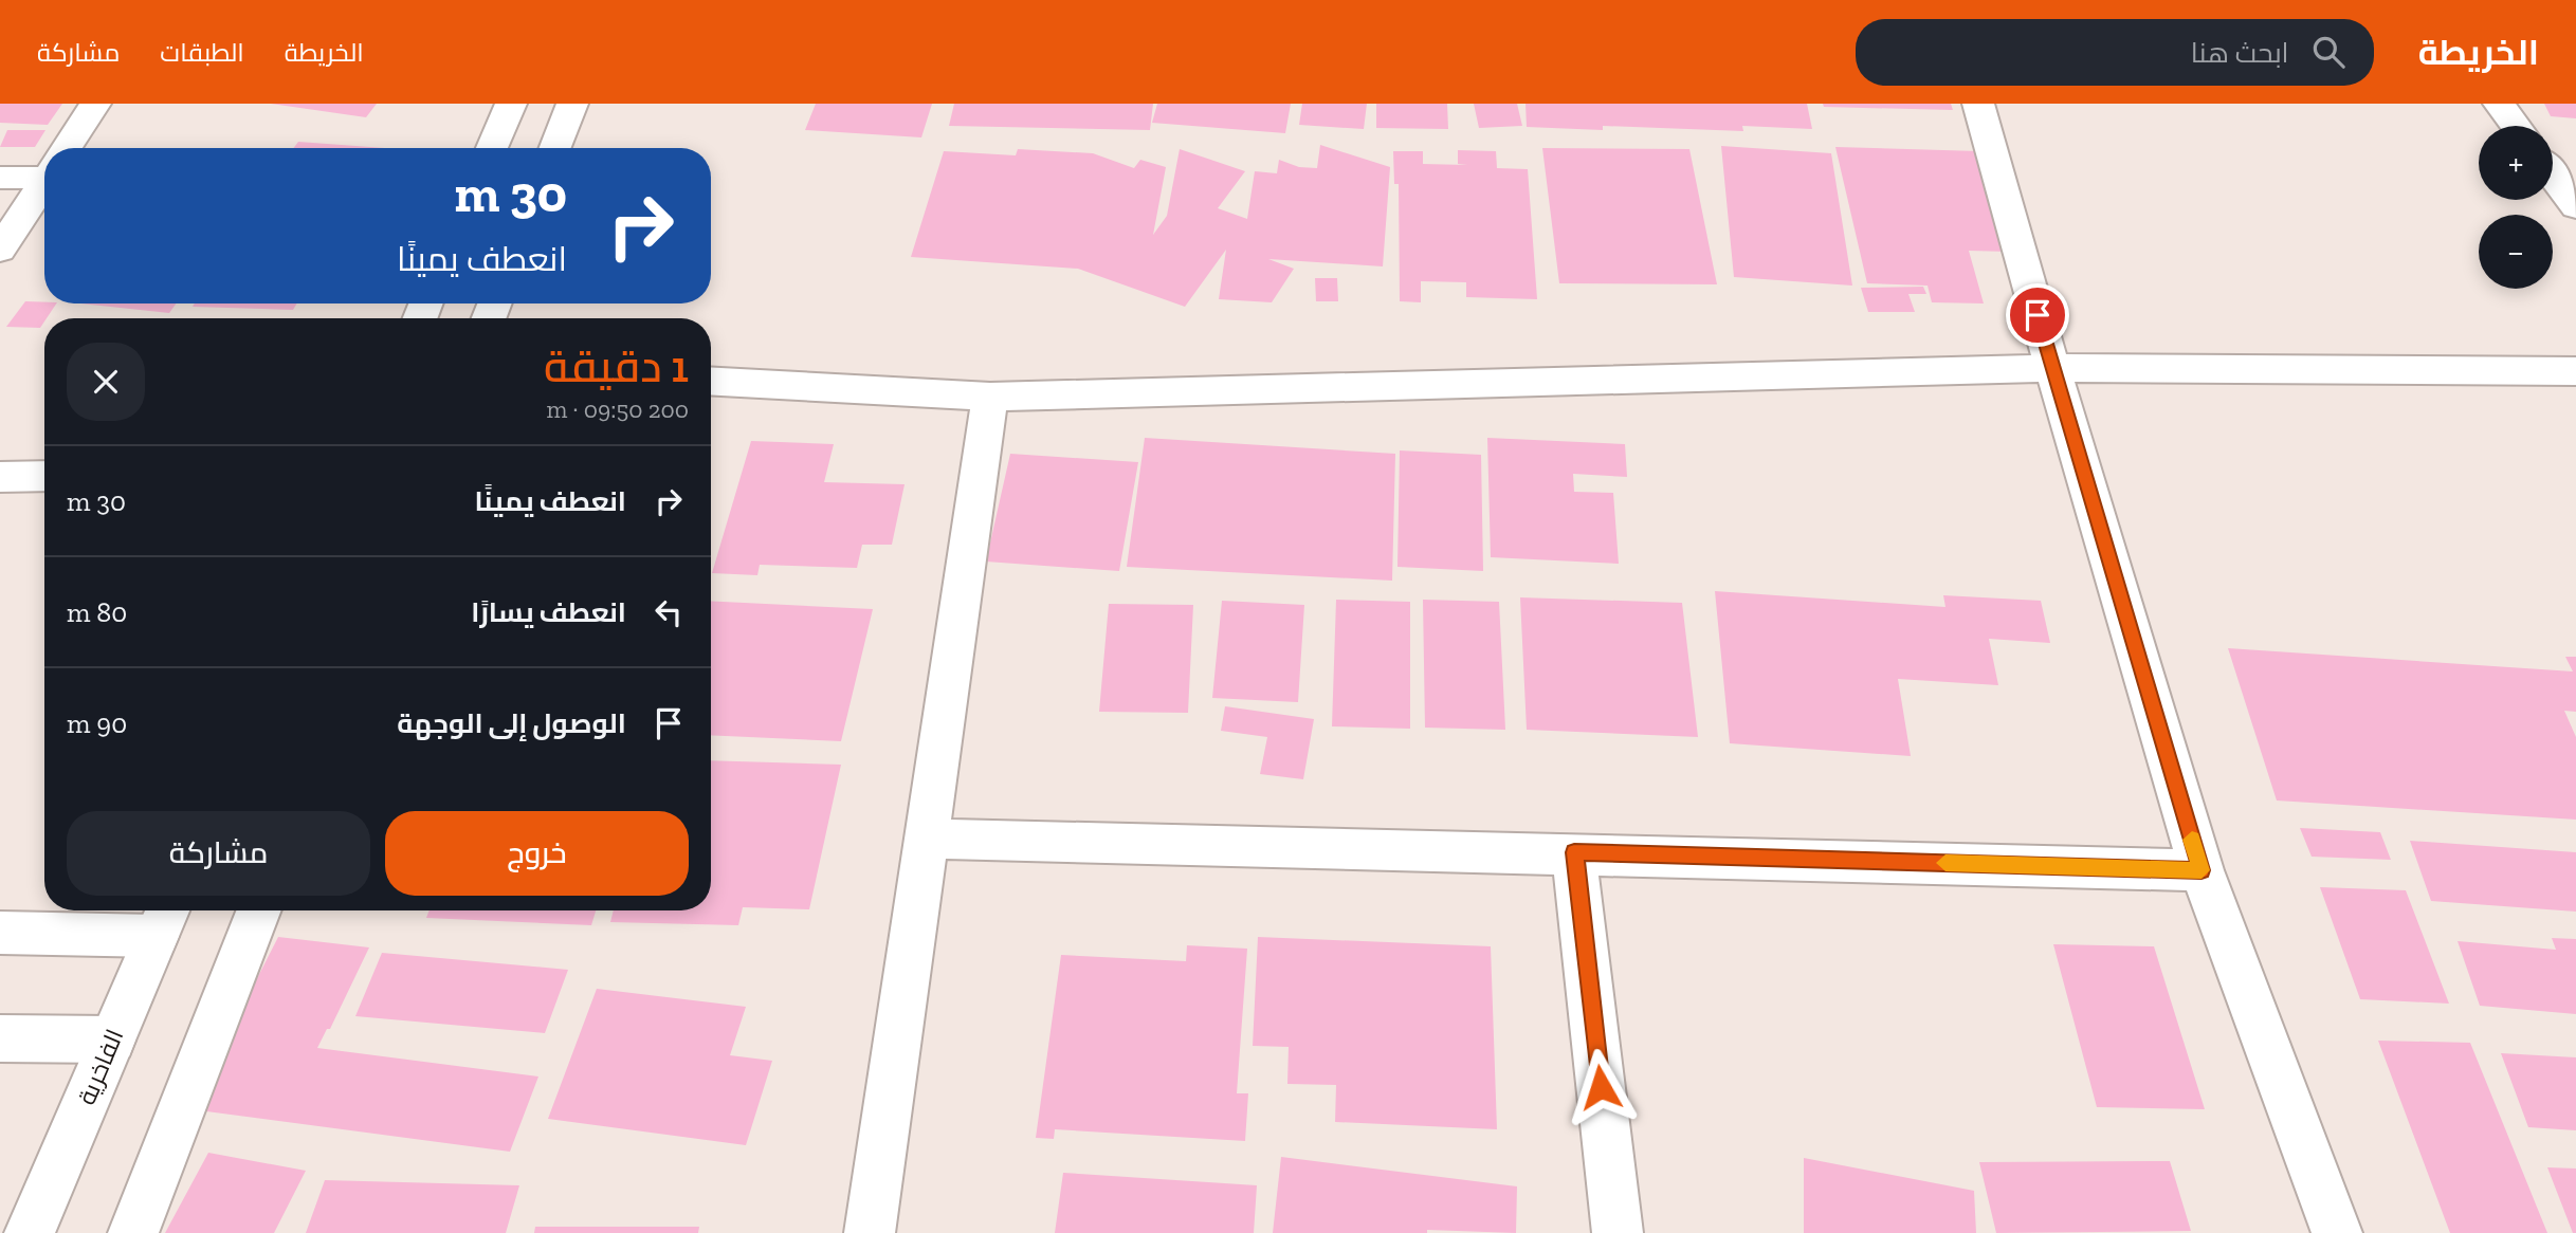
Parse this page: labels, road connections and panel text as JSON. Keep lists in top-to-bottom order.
{
  "streets": {
    "street": ["الفاخرية"]
  },
  "page": {
    "header": "الخريطة",
    "search": "ابحث هنا",
    "nav": ["الخريطة", "الطبقات", "مشاركة"],
    "map_buttons": ["+", "−"],
    "turn": ["30 m", "انعطف يمينًا"],
    "heading": ["1 دقيقة", "200 m · 09:50"],
    "list": [
      {
        "name": "انعطف يمينًا",
        "value": "30 m"
      },
      {
        "name": "انعطف يسارًا",
        "value": "80 m"
      },
      {
        "name": "الوصول إلى الوجهة",
        "value": "90 m"
      }
    ],
    "buttons": ["خروج", "مشاركة"]
  }
}
